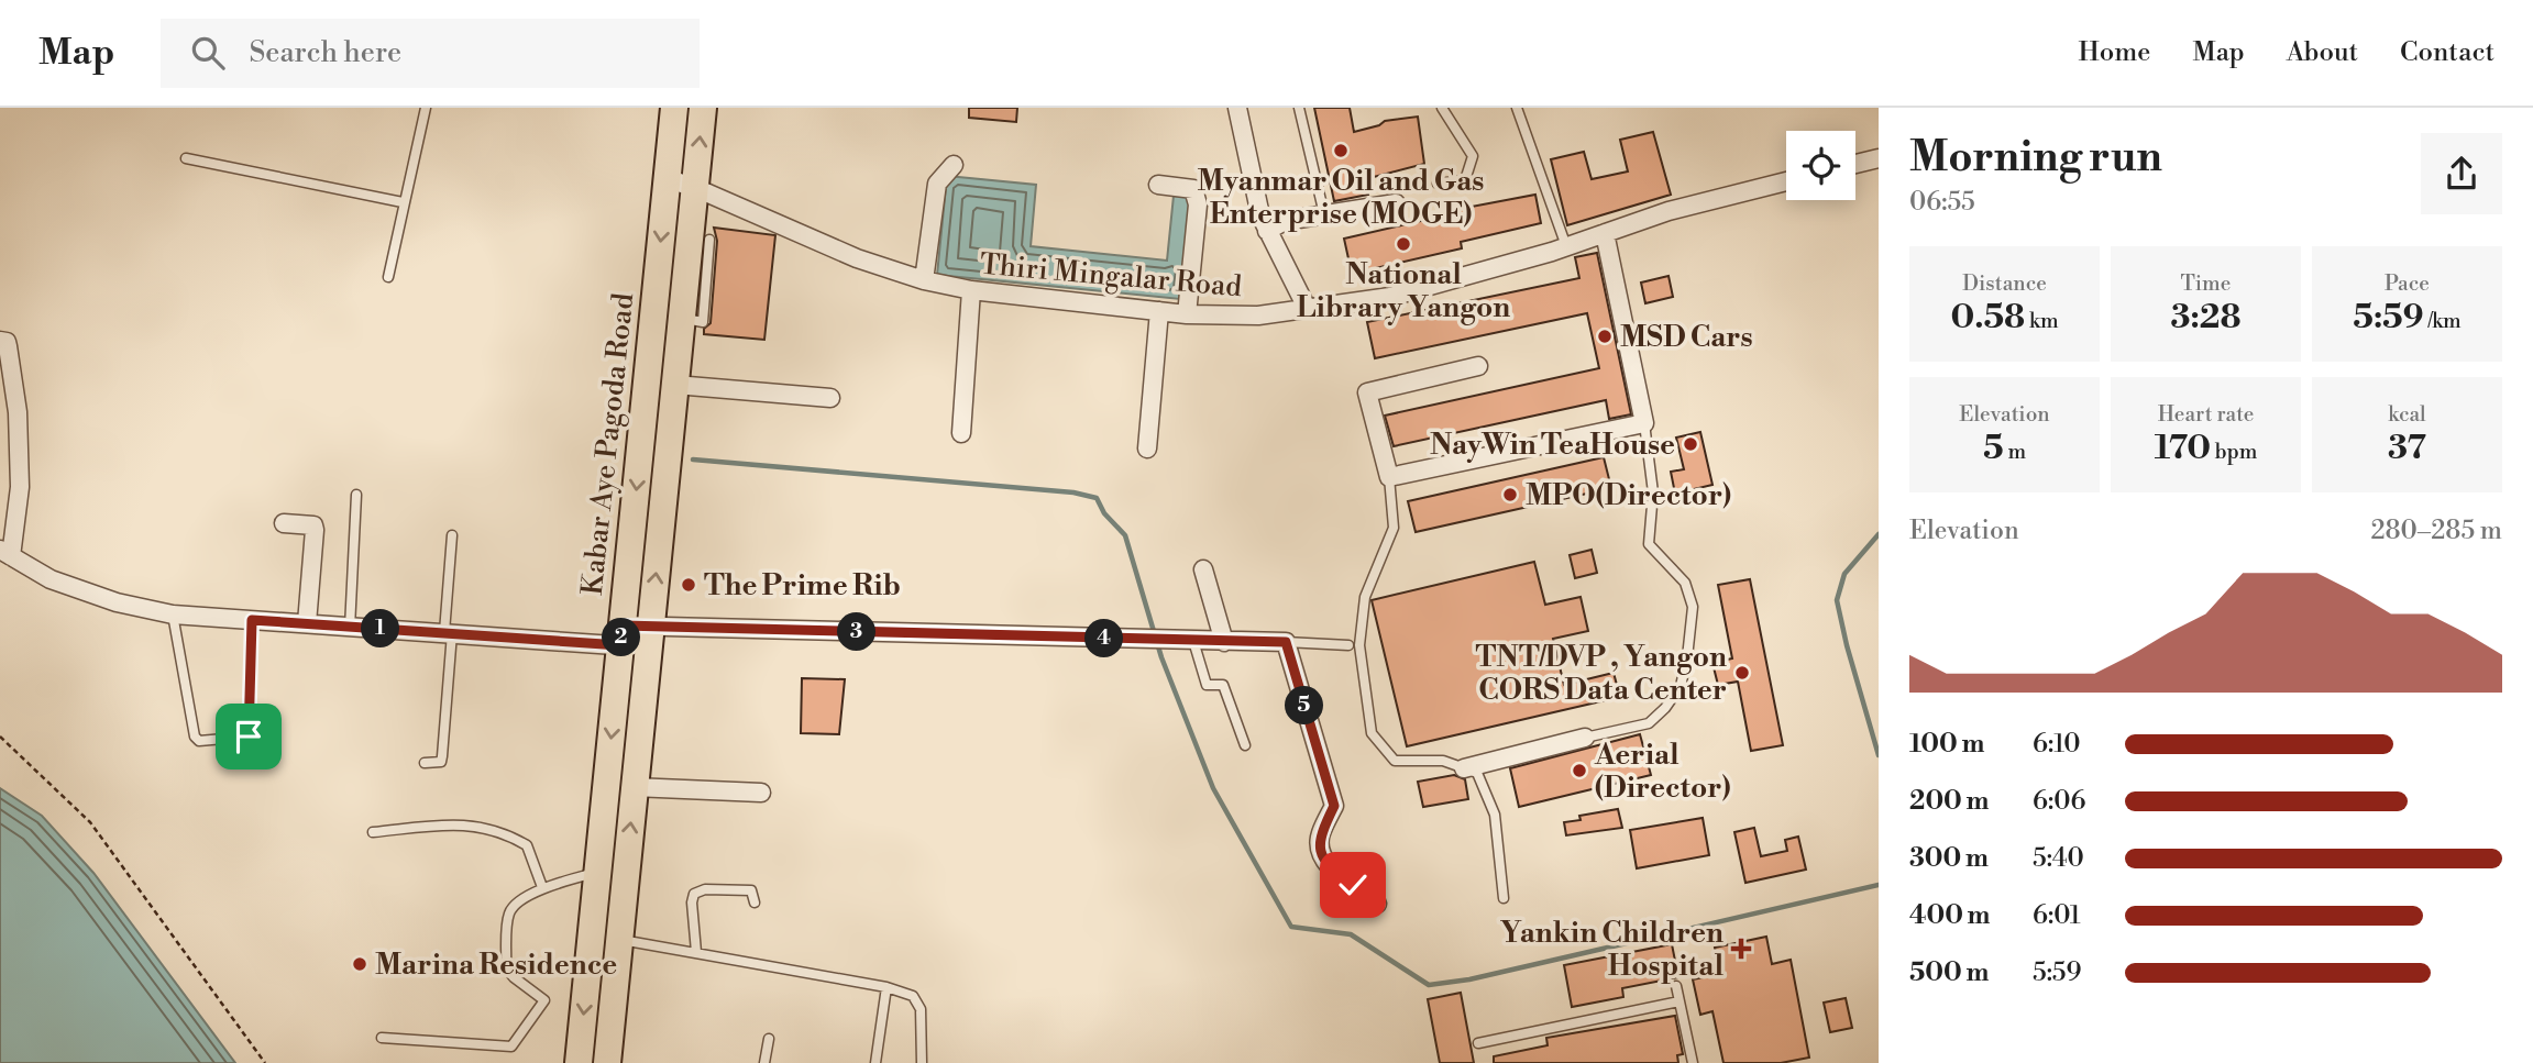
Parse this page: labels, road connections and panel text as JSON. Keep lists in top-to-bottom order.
{
  "streets": {
    "main road": ["Kabar Aye Pagoda Road"],
    "street": ["Thiri Mingalar Road"]
  },
  "crossings": [
    ["Thiri Mingalar Road", "Kabar Aye Pagoda Road"]
  ],
  "places": {
    "other": [
      "Myanmar Oil and Gas Enterprise (MOGE)",
      "National Library Yangon",
      "MSD Cars",
      "NayWin TeaHouse",
      "MPO(Director)",
      "The Prime Rib",
      "TNT/DVP , Yangon CORS Data Center",
      "Aerial (Director)",
      "Marina Residence"
    ],
    "health": ["Yankin Children Hospital"]
  },
  "page": {
    "header": "Map",
    "search": "Search here",
    "nav": [
      "Home",
      "Map",
      "About",
      "Contact"
    ],
    "heading": ["Morning run", "06:55"],
    "stats": [
      ["Distance", "0.58 km"],
      ["Time", "3:28"],
      ["Pace", "5:59 /km"],
      ["Elevation", "5 m"],
      ["Heart rate", "170 bpm"],
      ["kcal", "37"]
    ],
    "chart": ["Elevation", "280–285 m"],
    "pins": [
      "1",
      "3",
      "2",
      "4",
      "5"
    ],
    "list": [
      {
        "name": "100 m",
        "note": "6:10"
      },
      {
        "name": "200 m",
        "note": "6:06"
      },
      {
        "name": "300 m",
        "note": "5:40"
      },
      {
        "name": "400 m",
        "note": "6:01"
      },
      {
        "name": "500 m",
        "note": "5:59"
      }
    ]
  }
}
